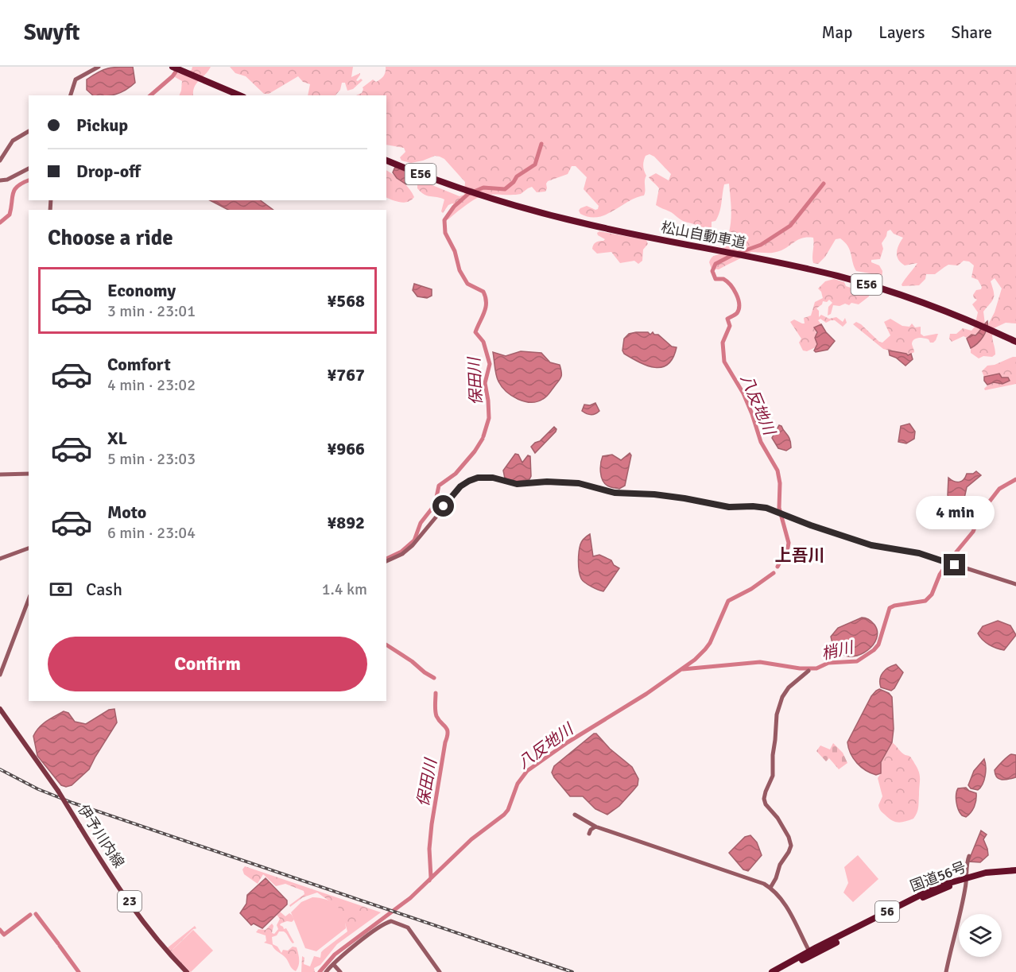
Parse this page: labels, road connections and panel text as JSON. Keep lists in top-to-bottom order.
{
  "streets": {
    "highway": [
      "E56",
      "松山自動車道",
      "国道56号",
      "56"
    ],
    "main road": ["伊予川内線", "23"]
  },
  "districts": ["上吾川"],
  "water": ["保田川", "八反地川", "梢川"],
  "page": {
    "header": "Swyft",
    "nav": ["Map", "Layers", "Share"],
    "banner": ["Pickup", "Drop-off"],
    "heading": "Choose a ride",
    "list": [
      {
        "name": "Economy",
        "note": "3 min · 23:01",
        "value": "¥568"
      },
      {
        "name": "Comfort",
        "note": "4 min · 23:02",
        "value": "¥767"
      },
      {
        "name": "XL",
        "note": "5 min · 23:03",
        "value": "¥966"
      },
      {
        "name": "Moto",
        "note": "6 min · 23:04",
        "value": "¥892"
      }
    ],
    "bubble": "4 min",
    "pay": ["Cash", "1.4 km"],
    "buttons": "Confirm"
  }
}
